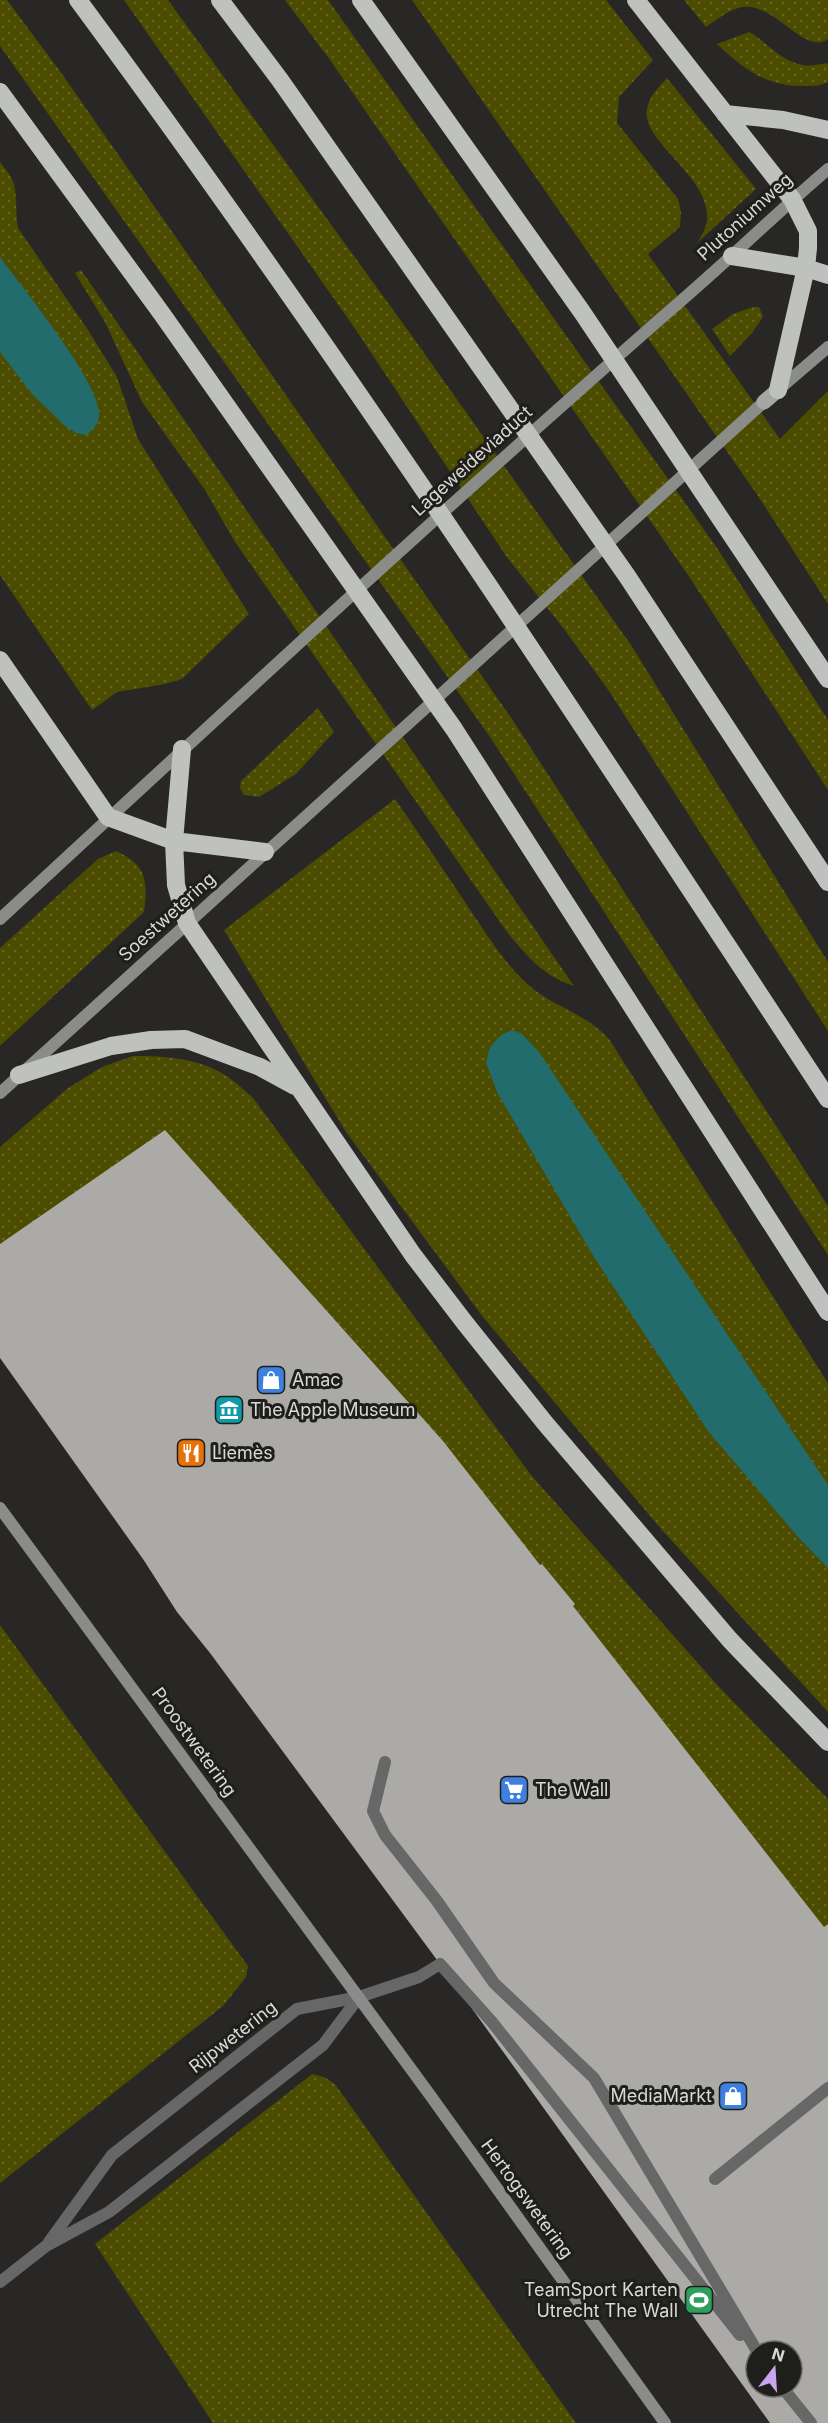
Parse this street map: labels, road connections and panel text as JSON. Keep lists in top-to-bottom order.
{
  "streets": {
    "main road": [
      "Plutoniumweg",
      "Lageweideviaduct",
      "Soestwetering",
      "Proostwetering",
      "Hertogswetering"
    ],
    "street": ["Rijpwetering"]
  },
  "crossings": [
    ["Plutoniumweg", "Lageweideviaduct"],
    ["Proostwetering", "Rijpwetering"],
    ["Proostwetering", "Hertogswetering"],
    ["Rijpwetering", "Hertogswetering"]
  ],
  "places": {
    "shop": ["Amac", "MediaMarkt"],
    "museum": ["The Apple Museum"],
    "restaurant": ["Liemès"],
    "supermarket": ["The Wall"],
    "sports": ["TeamSport Karten Utrecht The Wall"]
  },
  "north": "top"
}
